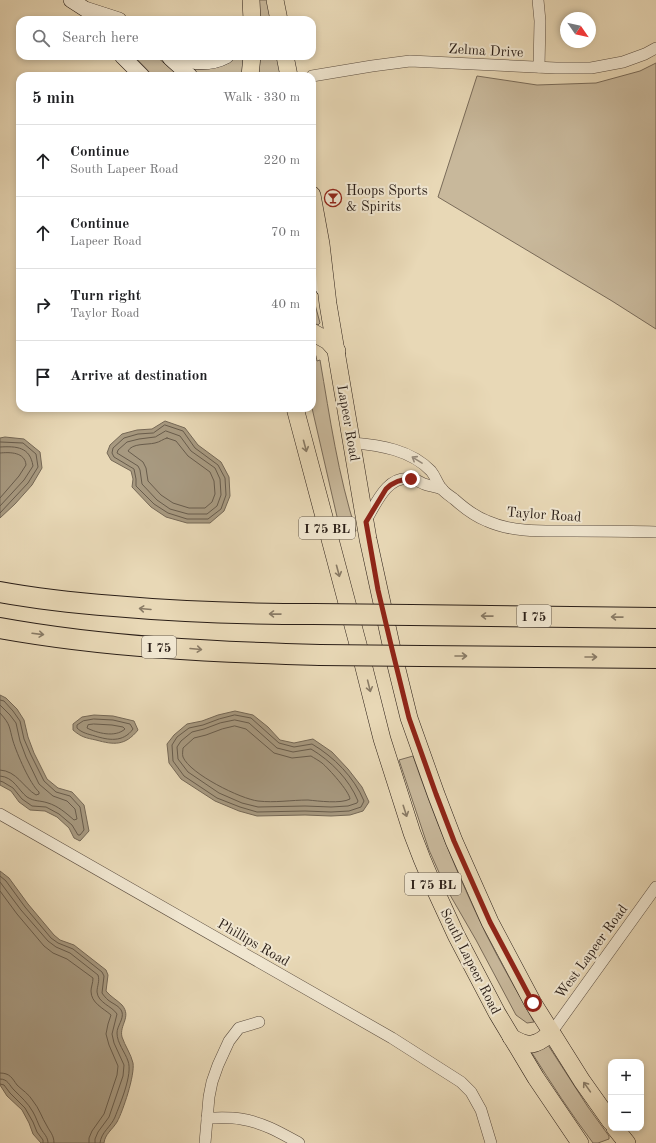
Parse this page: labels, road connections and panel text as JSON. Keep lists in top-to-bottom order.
{
  "streets": {
    "highway": ["I 75"],
    "main road": ["Lapeer Road", "I 75 BL", "South Lapeer Road"],
    "street": [
      "Zelma Drive",
      "Taylor Road",
      "Phillips Road",
      "West Lapeer Road"
    ]
  },
  "crossings": [
    ["Lapeer Road", "Taylor Road"],
    ["Lapeer Road", "I 75 BL"],
    ["Lapeer Road", "West Lapeer Road"],
    ["I 75 BL", "West Lapeer Road"]
  ],
  "one_way": ["South Lapeer Road"],
  "places": {
    "bar": ["Hoops Sports & Spirits"]
  },
  "north": "bottom right",
  "page": {
    "search": "Search here",
    "heading": ["5 min", "Walk · 330 m"],
    "list": [
      ["Continue", "South Lapeer Road", "220 m"],
      ["Continue", "Lapeer Road", "70 m"],
      ["Turn right", "Taylor Road", "40 m"],
      "Arrive at destination"
    ],
    "map_buttons": ["+", "−"]
  }
}
